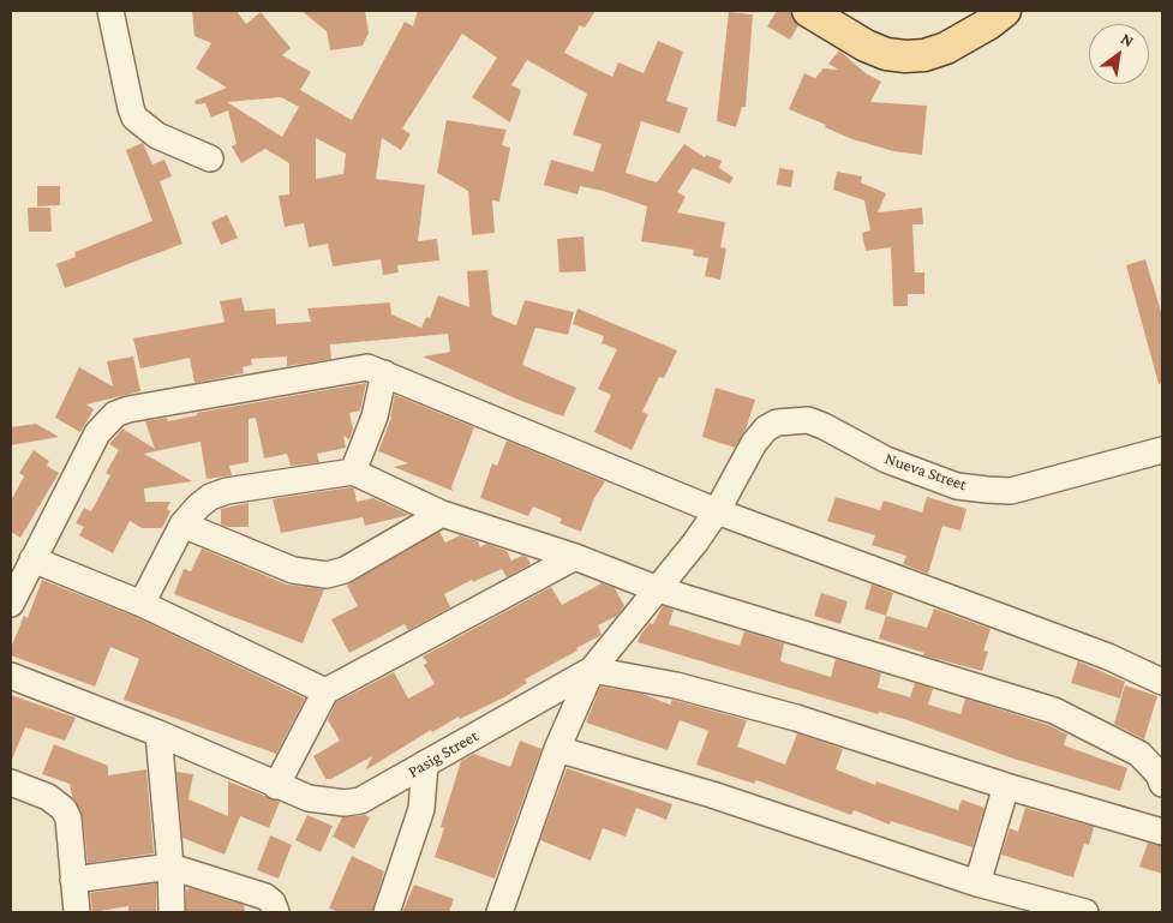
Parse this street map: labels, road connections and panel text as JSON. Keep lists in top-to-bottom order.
{
  "streets": {
    "street": ["Nueva Street", "Pasig Street"]
  },
  "crossings": [
    ["Nueva Street", "Pasig Street"]
  ],
  "north": "top right"
}
